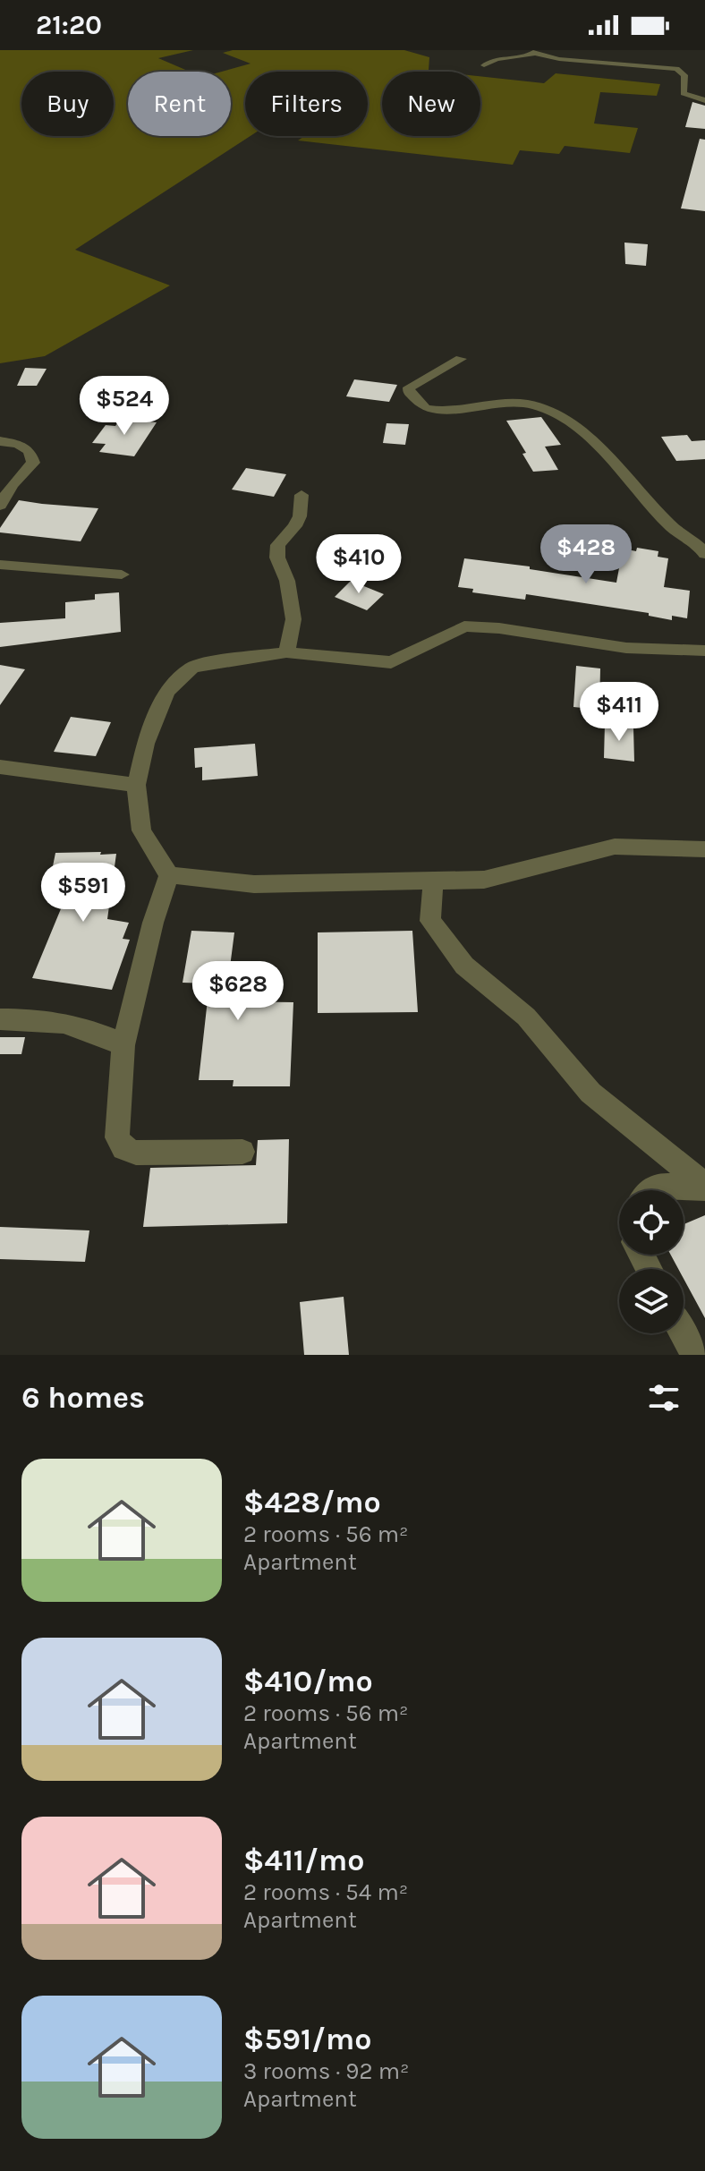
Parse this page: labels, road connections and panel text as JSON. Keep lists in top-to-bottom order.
{
  "page": {
    "status": "21:20",
    "chip": [
      "Buy",
      "Rent",
      "Filters",
      "New"
    ],
    "price": [
      "$524",
      "$428",
      "$410",
      "$411",
      "$591",
      "$628"
    ],
    "heading": "6 homes",
    "list": [
      {
        "name": "$428/mo",
        "note": "2 rooms · 56 m² · Apartment"
      },
      {
        "name": "$410/mo",
        "note": "2 rooms · 56 m² · Apartment"
      },
      {
        "name": "$411/mo",
        "note": "2 rooms · 54 m² · Apartment"
      },
      {
        "name": "$591/mo",
        "note": "3 rooms · 92 m² · Apartment"
      }
    ]
  }
}
